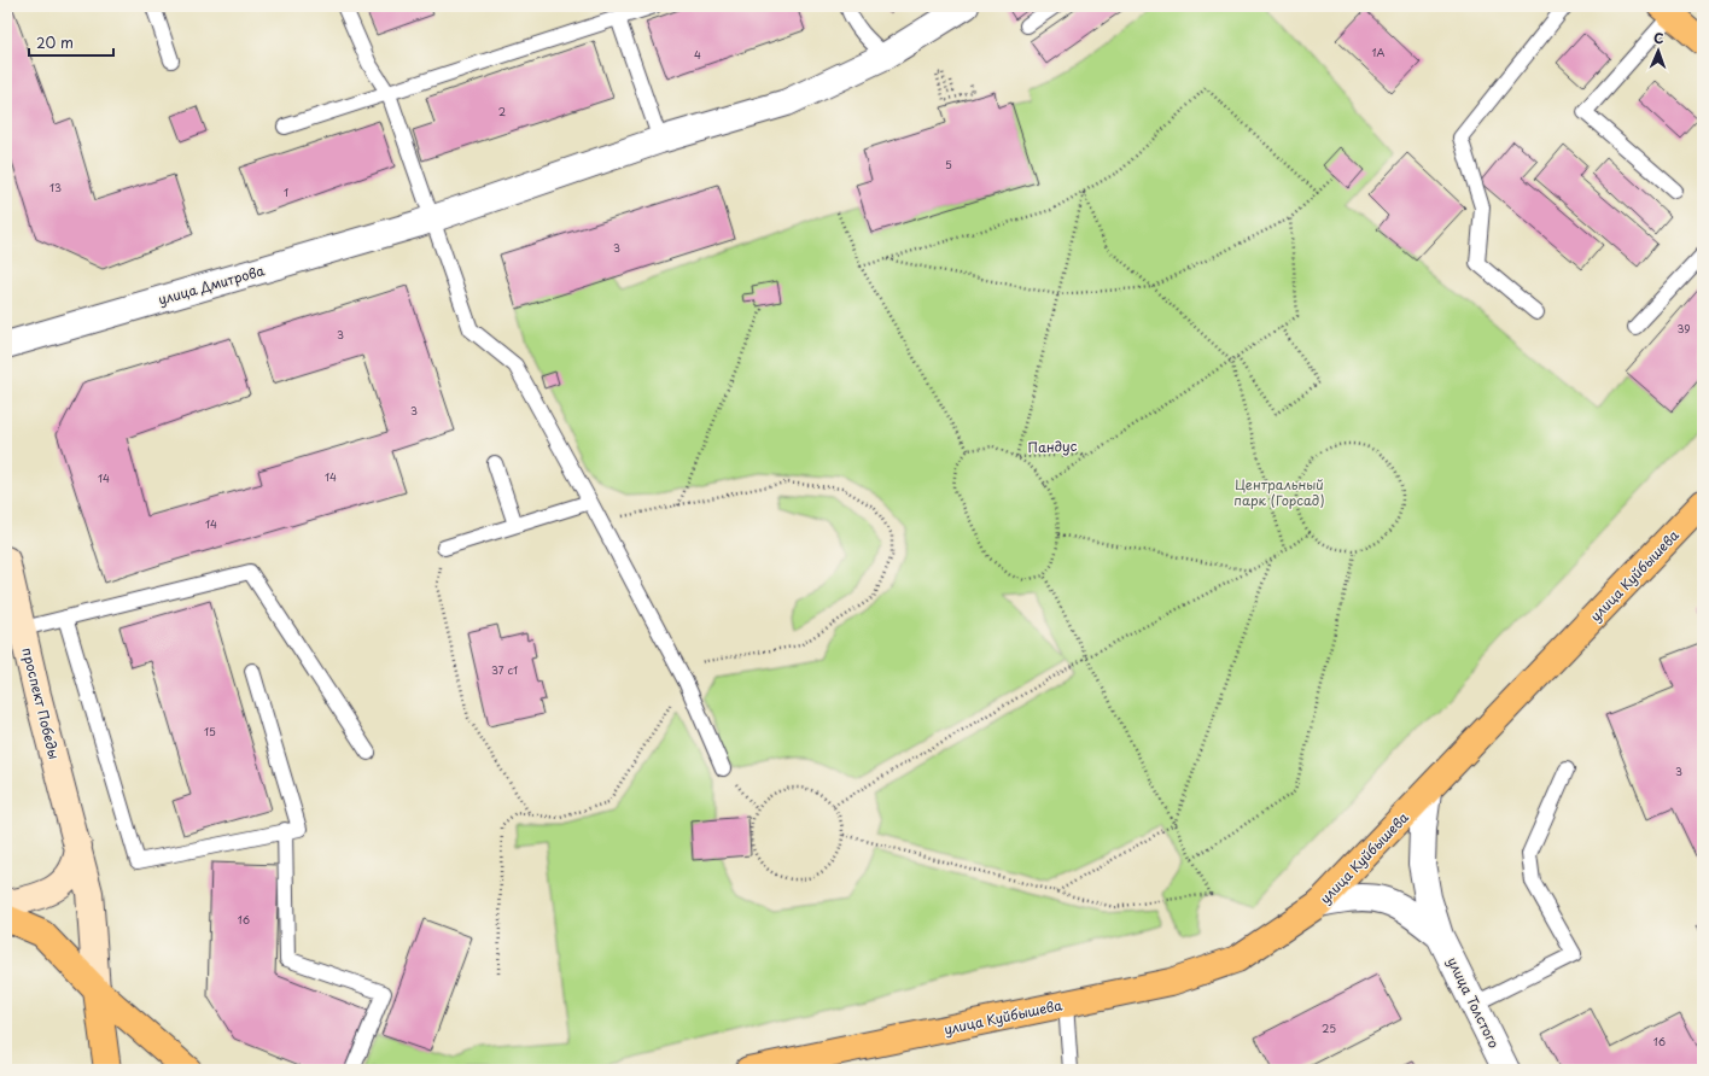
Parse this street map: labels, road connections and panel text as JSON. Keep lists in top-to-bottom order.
{
  "streets": {
    "main road": ["улица Куйбышева"],
    "street": ["улица Дмитрова", "проспект Победы", "улица Толстого"],
    "path": ["Пандус"]
  },
  "crossings": [
    ["улица Куйбышева", "улица Толстого"]
  ],
  "parks": ["Центральный парк (Горсад)"],
  "house_numbers": [
    "1А",
    "4",
    "2",
    "5",
    "13",
    "1",
    "3",
    "39",
    "3",
    "3",
    "14",
    "14",
    "14",
    "37 с1",
    "15",
    "3",
    "16",
    "25",
    "16"
  ],
  "scale_bar": "20 m",
  "north": "top"
}
